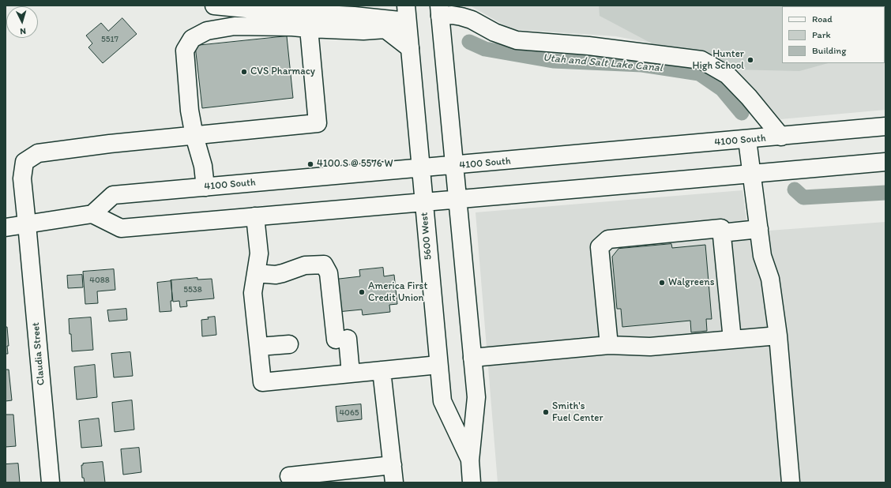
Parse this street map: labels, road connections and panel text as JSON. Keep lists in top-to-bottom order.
{
  "streets": {
    "main road": ["4100 South", "5600 West", "Claudia Street"]
  },
  "crossings": [
    ["4100 South", "5600 West"]
  ],
  "water": ["Utah and Salt Lake Canal"],
  "places": [
    "Hunter High School",
    "CVS Pharmacy",
    "4100 S @ 5576 W",
    "Walgreens",
    "America First Credit Union",
    "Smith's Fuel Center"
  ],
  "house_numbers": [
    "5517",
    "4088",
    "5538",
    "4065"
  ],
  "legend": ["Road", "Park", "Building"],
  "north": "bottom"
}
